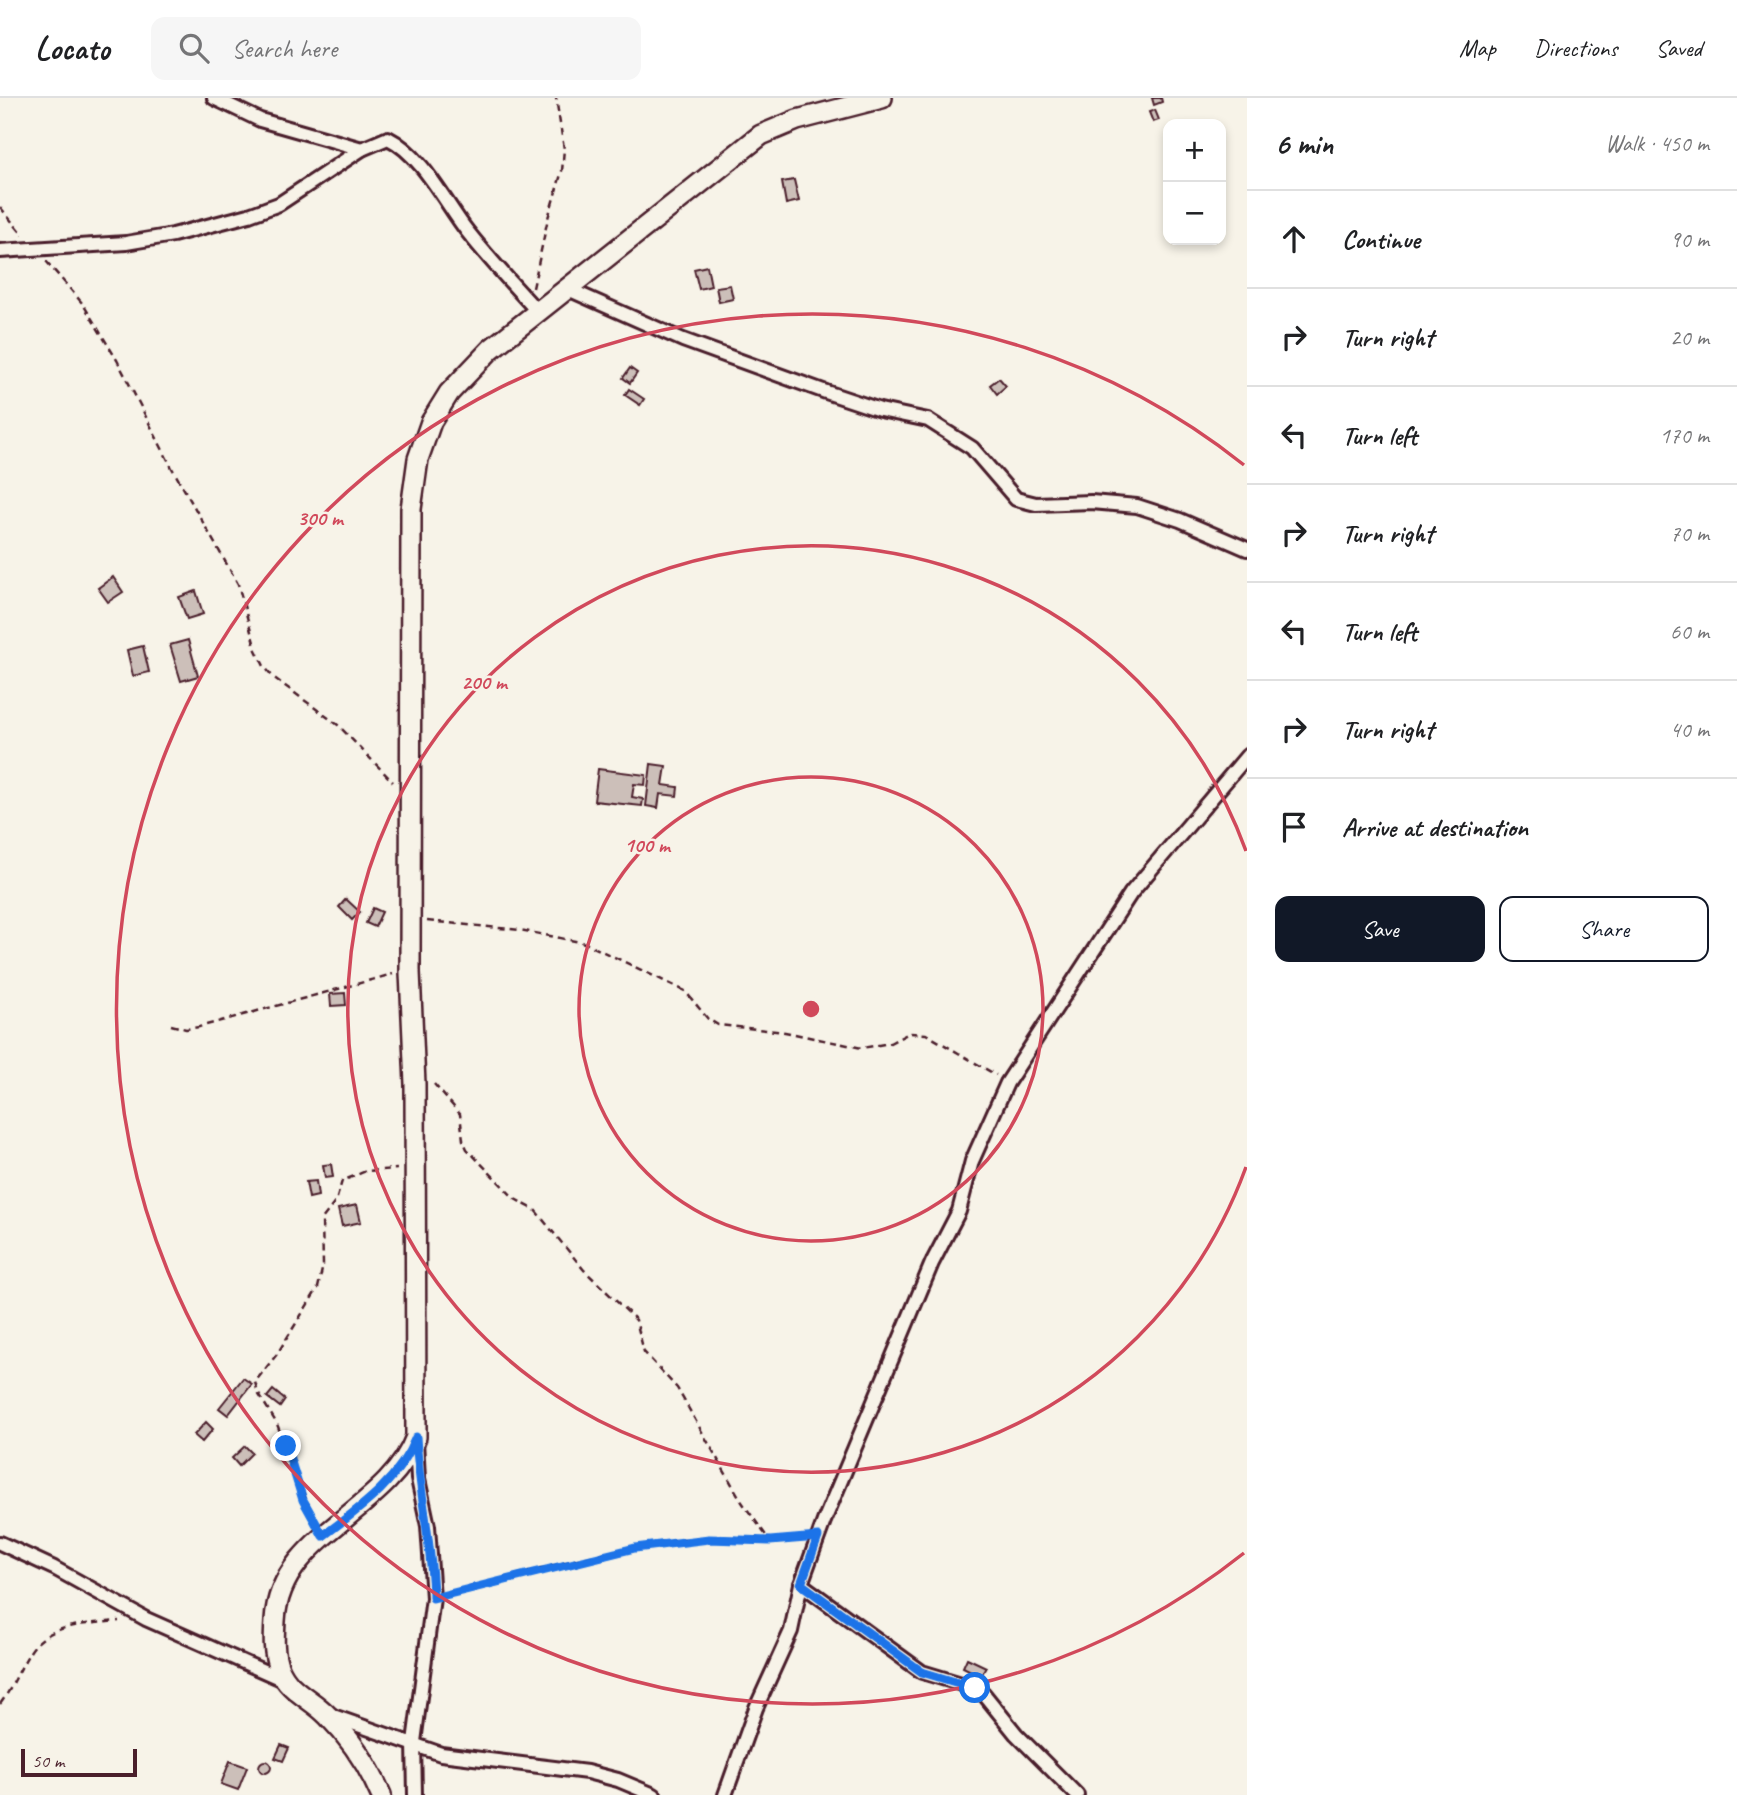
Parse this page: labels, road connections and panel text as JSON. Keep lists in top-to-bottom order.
{
  "scale_bar": "50 m",
  "page": {
    "header": "Locato",
    "search": "Search here",
    "nav": ["Map", "Directions", "Saved"],
    "heading": ["6 min", "Walk · 450 m"],
    "map_buttons": ["+", "−"],
    "list": [
      ["Continue", "90 m"],
      ["Turn right", "20 m"],
      ["Turn left", "170 m"],
      ["Turn right", "70 m"],
      ["Turn left", "60 m"],
      ["Turn right", "40 m"],
      "Arrive at destination"
    ],
    "buttons": ["Save", "Share"],
    "scale": "50 m"
  },
  "rings": ["300 m", "200 m", "100 m"]
}
